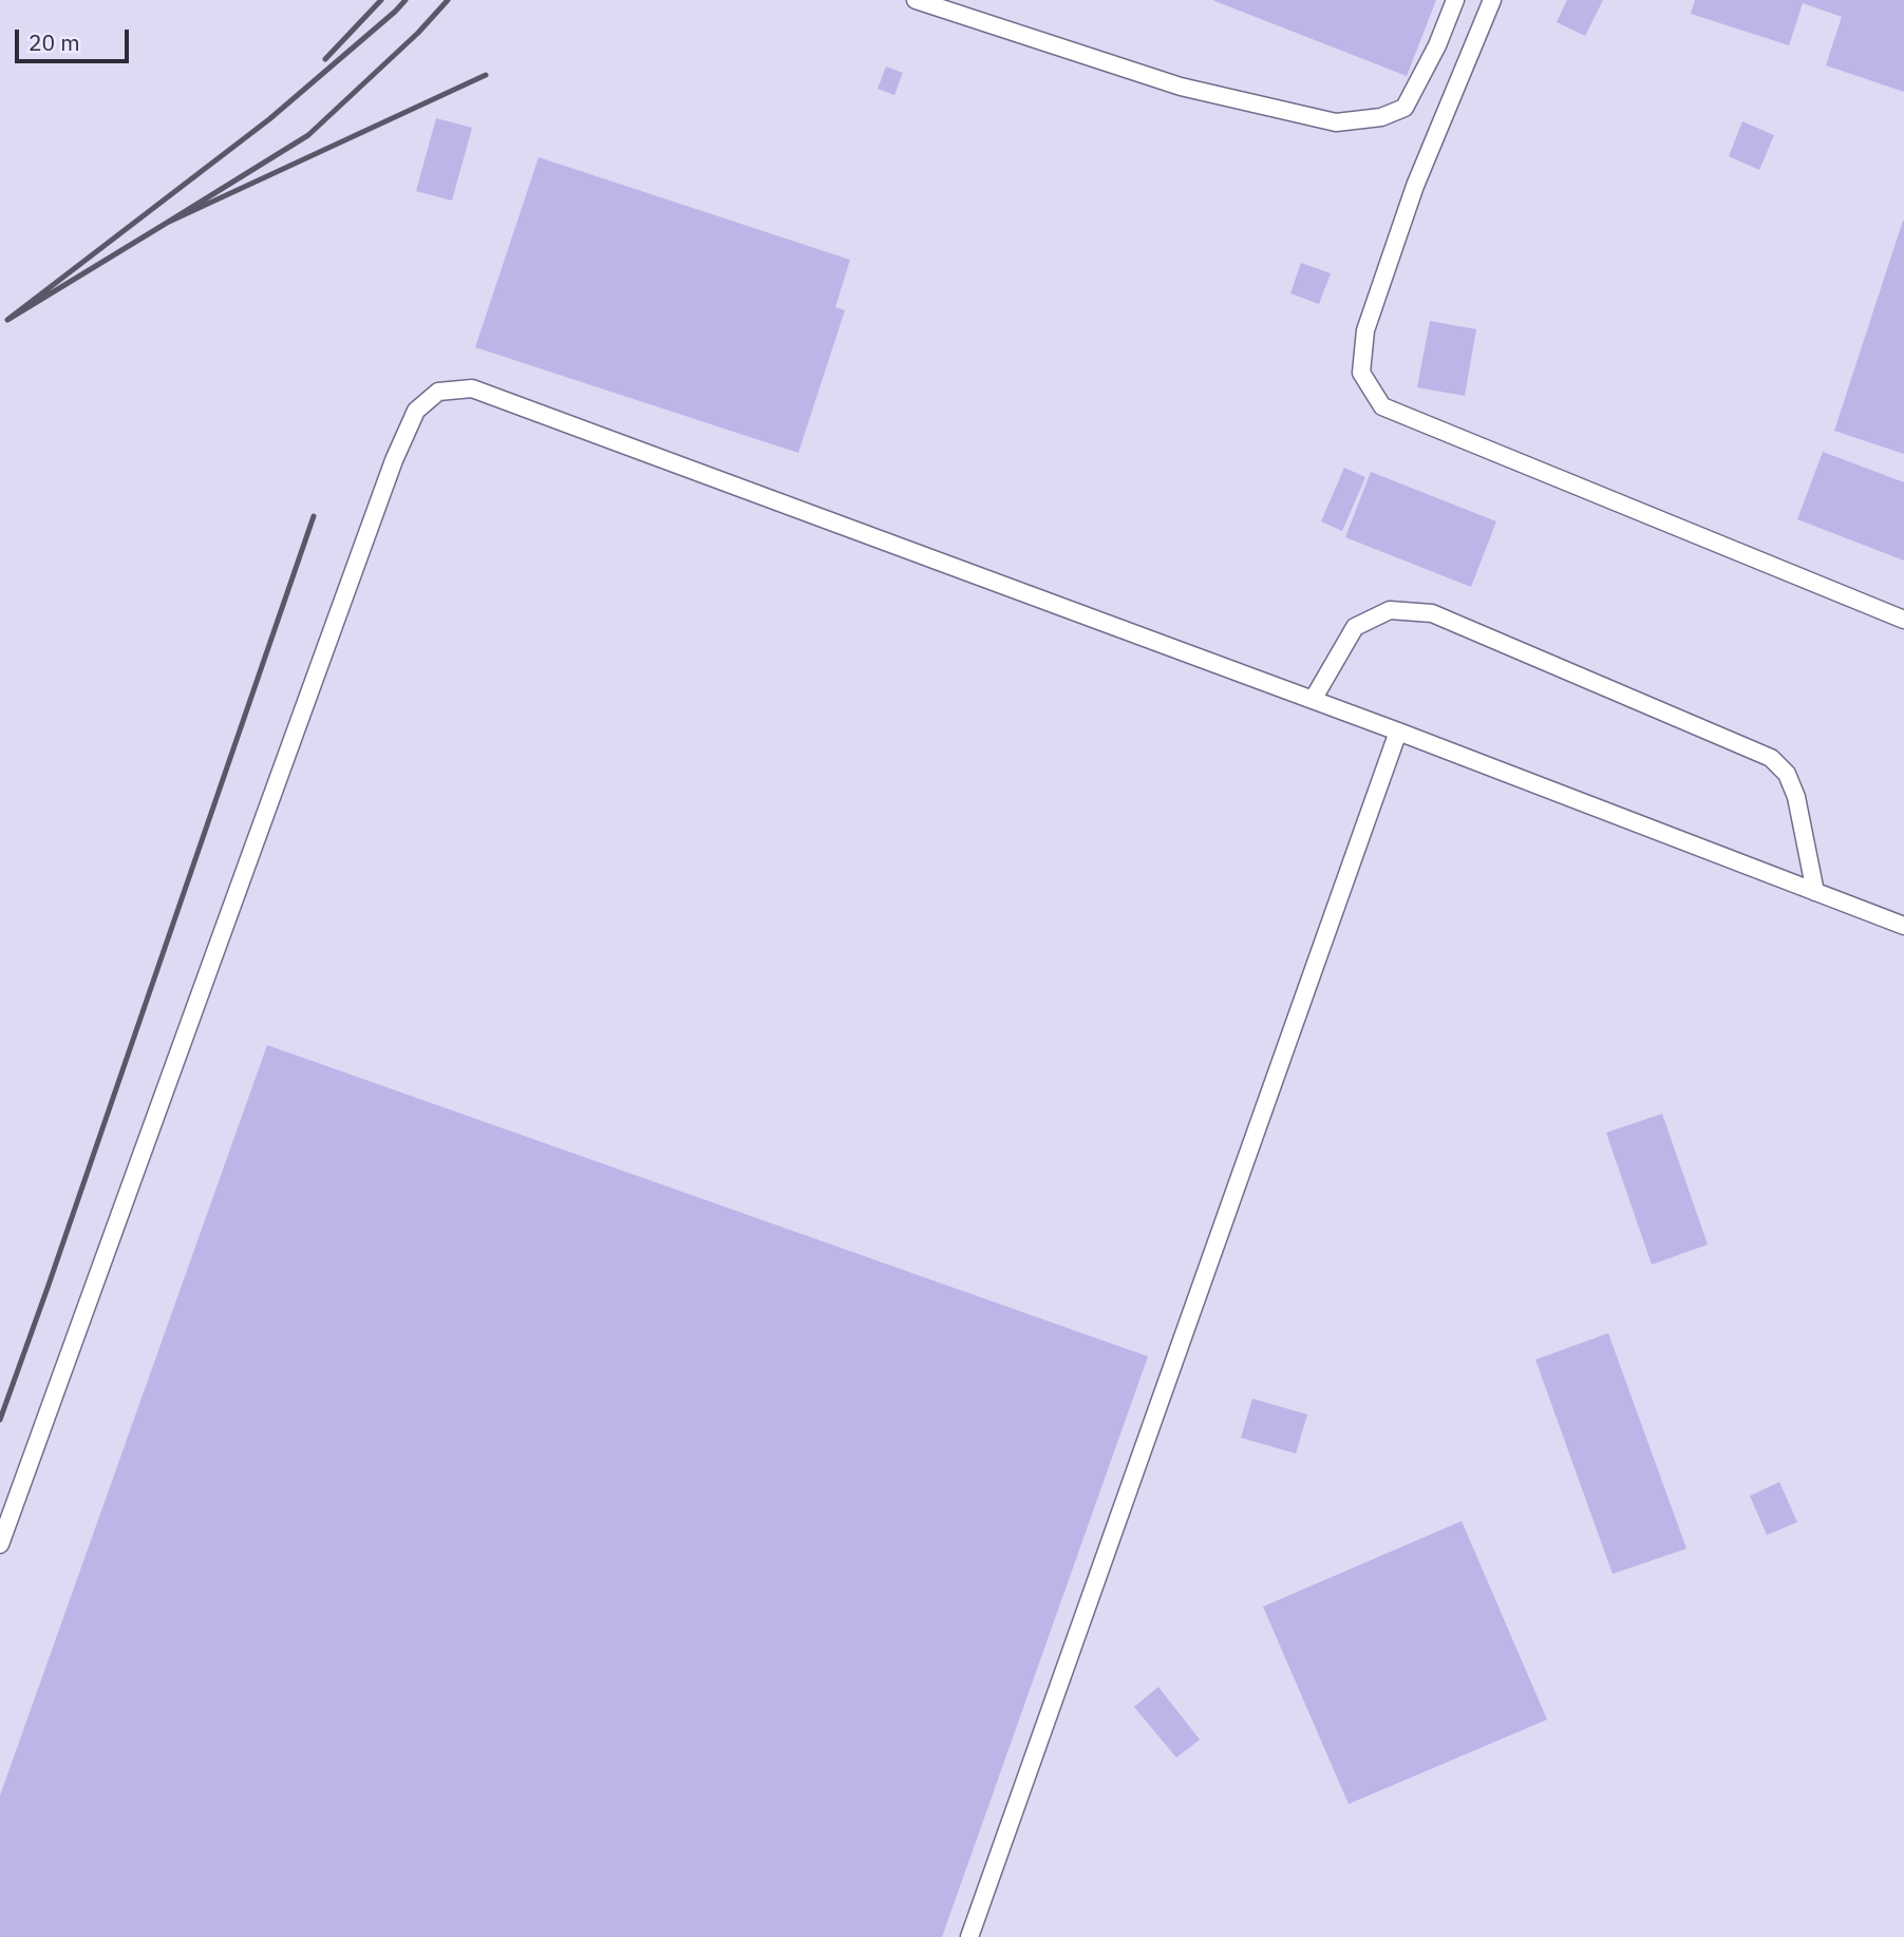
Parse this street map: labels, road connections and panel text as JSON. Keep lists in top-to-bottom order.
{
  "scale_bar": "20 m"
}
